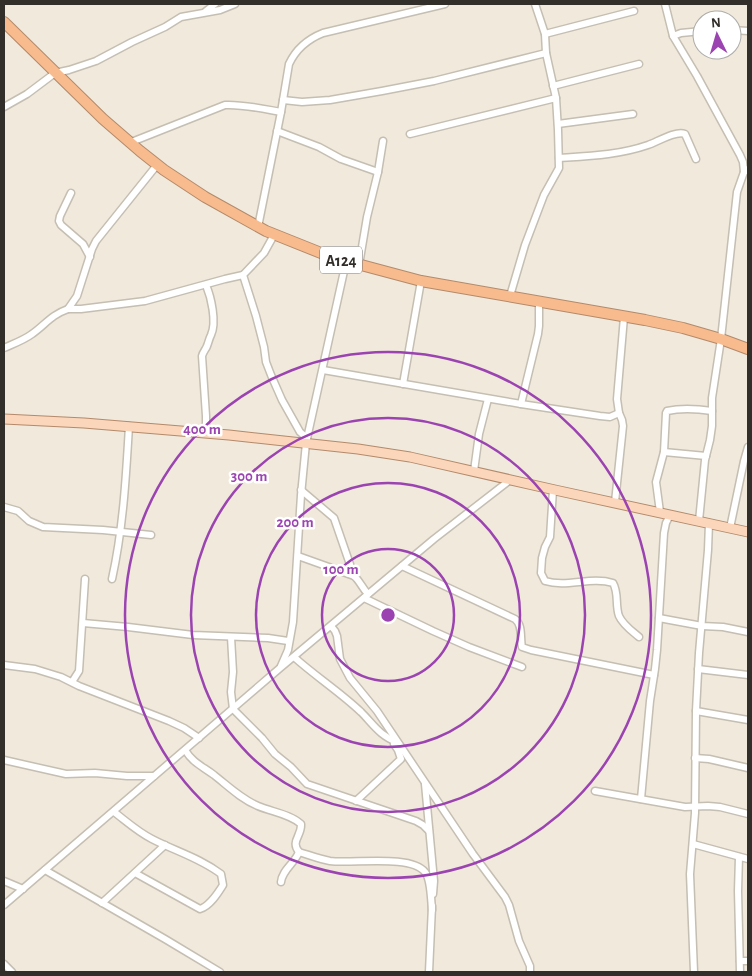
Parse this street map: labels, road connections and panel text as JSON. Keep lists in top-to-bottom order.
{
  "streets": {
    "highway": ["A124"]
  },
  "north": "top",
  "rings": [
    "400 m",
    "300 m",
    "200 m",
    "100 m"
  ]
}
